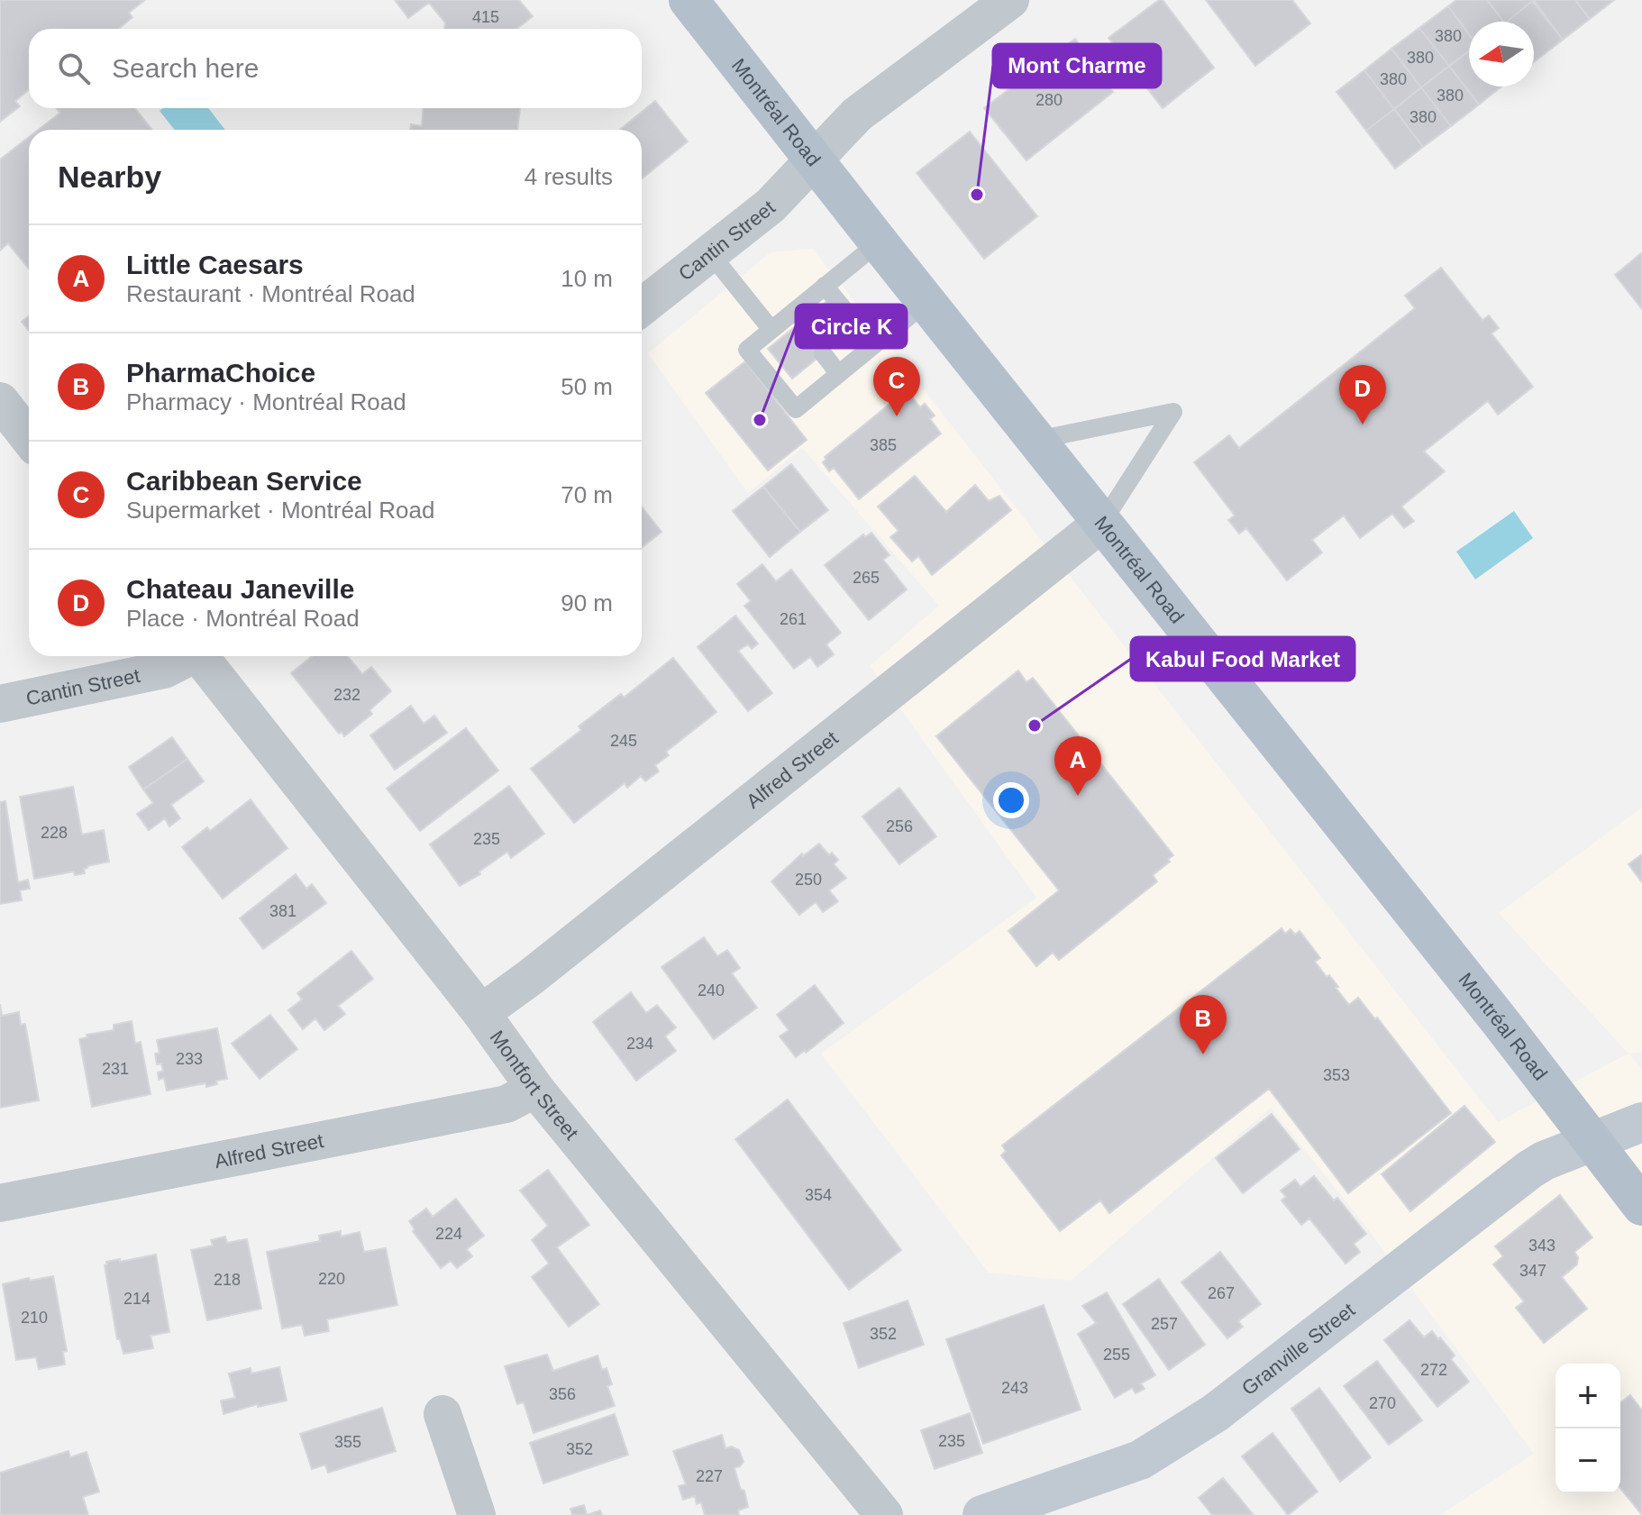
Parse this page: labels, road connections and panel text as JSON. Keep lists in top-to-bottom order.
{
  "streets": {
    "main road": ["Montréal Road"],
    "street": [
      "Cantin Street",
      "Alfred Street",
      "Montfort Street",
      "Granville Street"
    ]
  },
  "crossings": [
    ["Montréal Road", "Cantin Street"],
    ["Montréal Road", "Alfred Street"],
    ["Montréal Road", "Granville Street"],
    ["Alfred Street", "Montfort Street"]
  ],
  "places": ["Mont Charme", "Circle K", "Kabul Food Market"],
  "house_numbers": [
    "415",
    "380",
    "380",
    "380",
    "380",
    "280",
    "380",
    "385",
    "265",
    "261",
    "232",
    "245",
    "256",
    "228",
    "235",
    "250",
    "381",
    "240",
    "234",
    "233",
    "231",
    "353",
    "354",
    "224",
    "343",
    "347",
    "220",
    "218",
    "267",
    "214",
    "210",
    "257",
    "352",
    "255",
    "272",
    "243",
    "356",
    "270",
    "235",
    "355",
    "352",
    "227"
  ],
  "north": "left",
  "page": {
    "search": "Search here",
    "heading": ["Nearby", "4 results"],
    "list": [
      {
        "mark": "A",
        "name": "Little Caesars",
        "note": "Restaurant · Montréal Road",
        "value": "10 m"
      },
      {
        "mark": "B",
        "name": "PharmaChoice",
        "note": "Pharmacy · Montréal Road",
        "value": "50 m"
      },
      {
        "mark": "C",
        "name": "Caribbean Service",
        "note": "Supermarket · Montréal Road",
        "value": "70 m"
      },
      {
        "mark": "D",
        "name": "Chateau Janeville",
        "note": "Place · Montréal Road",
        "value": "90 m"
      }
    ],
    "pins": [
      "C",
      "D",
      "A",
      "B"
    ],
    "map_buttons": ["+", "−"]
  }
}
